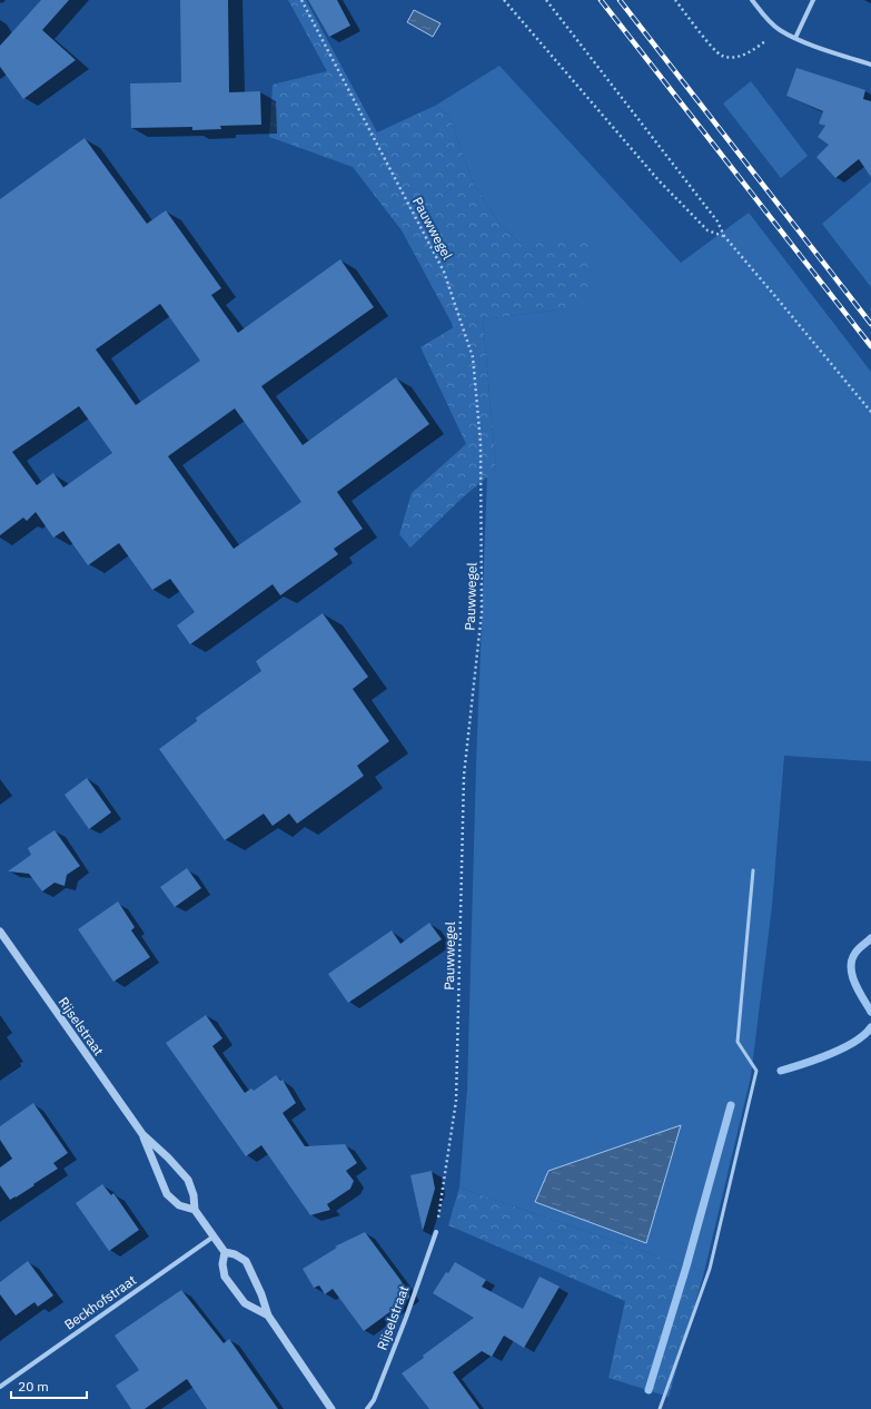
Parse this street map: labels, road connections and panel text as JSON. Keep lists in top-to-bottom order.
{
  "streets": {
    "street": ["Rijselstraat", "Beckhofstraat"],
    "path": ["Pauwwegel"]
  },
  "crossings": [
    ["Pauwwegel", "Rijselstraat"],
    ["Rijselstraat", "Beckhofstraat"]
  ],
  "scale_bar": "20 m"
}
